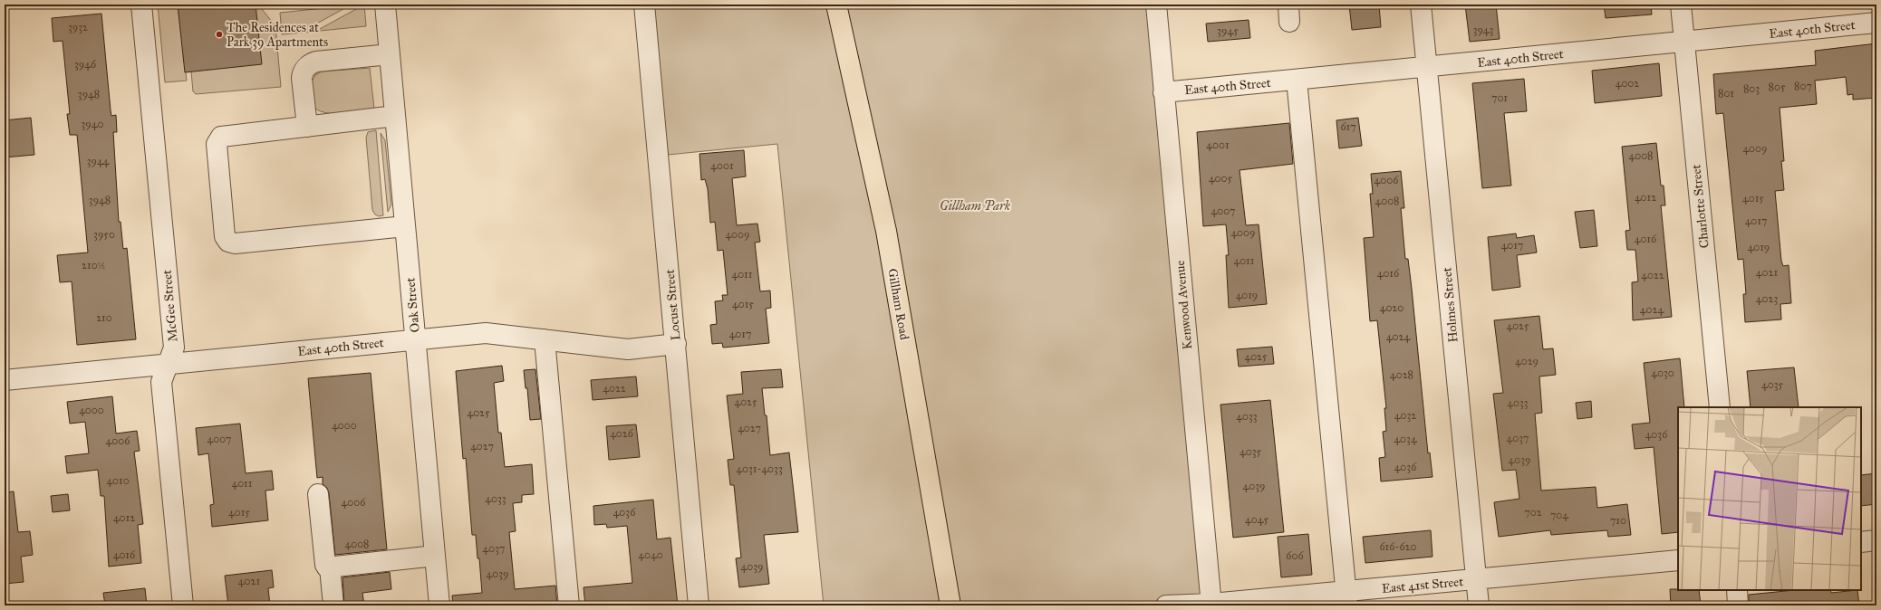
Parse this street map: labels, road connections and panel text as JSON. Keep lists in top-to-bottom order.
{
  "streets": {
    "main road": ["Gillham Road"],
    "street": [
      "East 40th Street",
      "Charlotte Street",
      "Oak Street",
      "Locust Street",
      "Kenwood Avenue",
      "Holmes Street",
      "McGee Street",
      "East 41st Street"
    ]
  },
  "crossings": [
    ["East 40th Street", "Charlotte Street"],
    ["East 40th Street", "Oak Street"],
    ["East 40th Street", "Locust Street"],
    ["East 40th Street", "Kenwood Avenue"],
    ["East 40th Street", "Holmes Street"],
    ["East 40th Street", "McGee Street"],
    ["Kenwood Avenue", "East 41st Street"],
    ["Holmes Street", "East 41st Street"]
  ],
  "parks": ["Gillham Park"],
  "places": ["The Residences at Park 39 Apartments"],
  "house_numbers": [
    "3932",
    "3943",
    "3945",
    "3946",
    "4002",
    "807",
    "805",
    "803",
    "801",
    "3948",
    "701",
    "3940",
    "617",
    "4001",
    "4009",
    "4008",
    "3944",
    "4001",
    "4005",
    "4006",
    "4012",
    "4015",
    "3948",
    "4008",
    "4007",
    "4017",
    "4009",
    "3950",
    "4009",
    "4016",
    "4017",
    "4019",
    "4011",
    "210½",
    "4021",
    "4016",
    "4011",
    "4022",
    "4019",
    "4023",
    "4015",
    "4020",
    "4024",
    "210",
    "4025",
    "4017",
    "4024",
    "4025",
    "4029",
    "4030",
    "4028",
    "4035",
    "4022",
    "4025",
    "4033",
    "4000",
    "4025",
    "4032",
    "4033",
    "4000",
    "4027",
    "4026",
    "4036",
    "4037",
    "4007",
    "4034",
    "4006",
    "4027",
    "4035",
    "4039",
    "4036",
    "4031-4033",
    "4010",
    "4011",
    "4039",
    "4033",
    "4006",
    "4015",
    "4036",
    "702",
    "704",
    "4012",
    "4045",
    "710",
    "4008",
    "616-620",
    "4037",
    "4016",
    "4040",
    "606",
    "4039",
    "4039",
    "4021"
  ]
}
